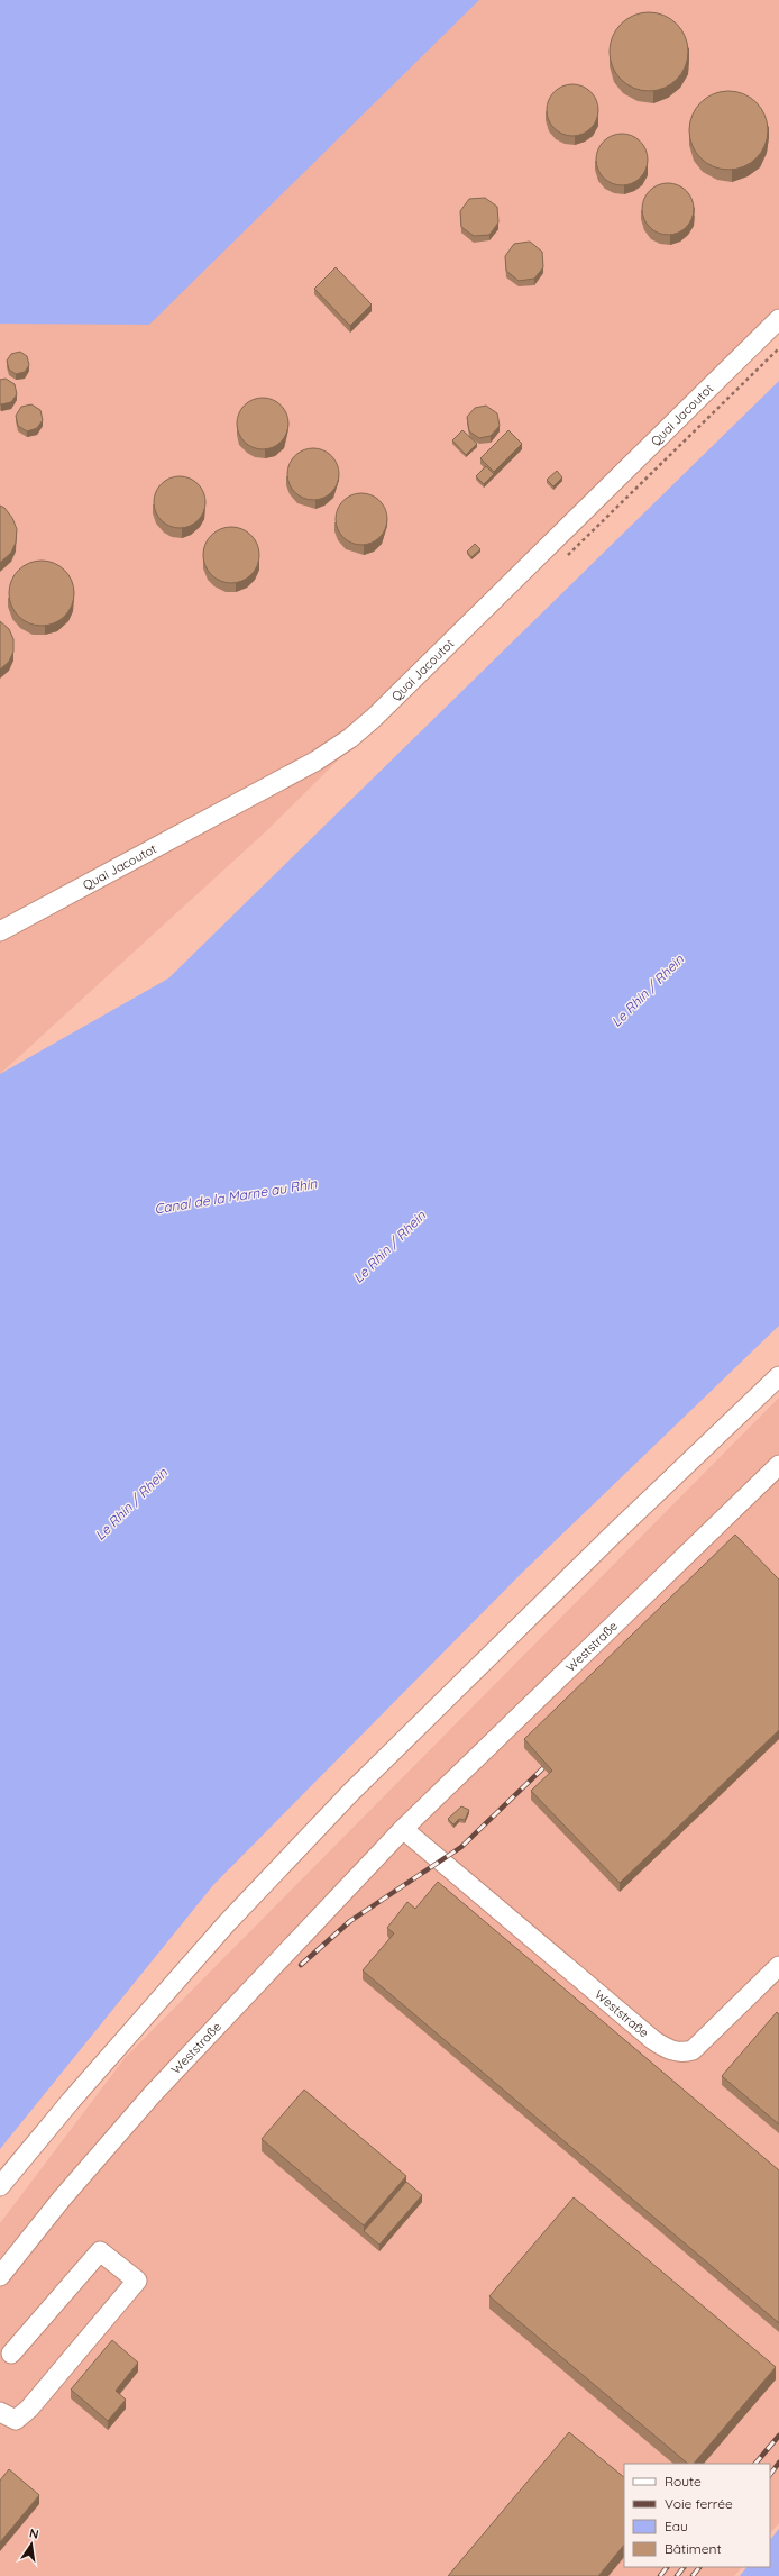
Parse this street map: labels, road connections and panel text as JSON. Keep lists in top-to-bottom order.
{
  "streets": {
    "street": ["Quai Jacoutot", "Weststraße"]
  },
  "water": ["Le Rhin / Rhein", "Canal de la Marne au Rhin"],
  "legend": [
    "Route",
    "Voie ferrée",
    "Eau",
    "Bâtiment"
  ],
  "north": "top"
}
